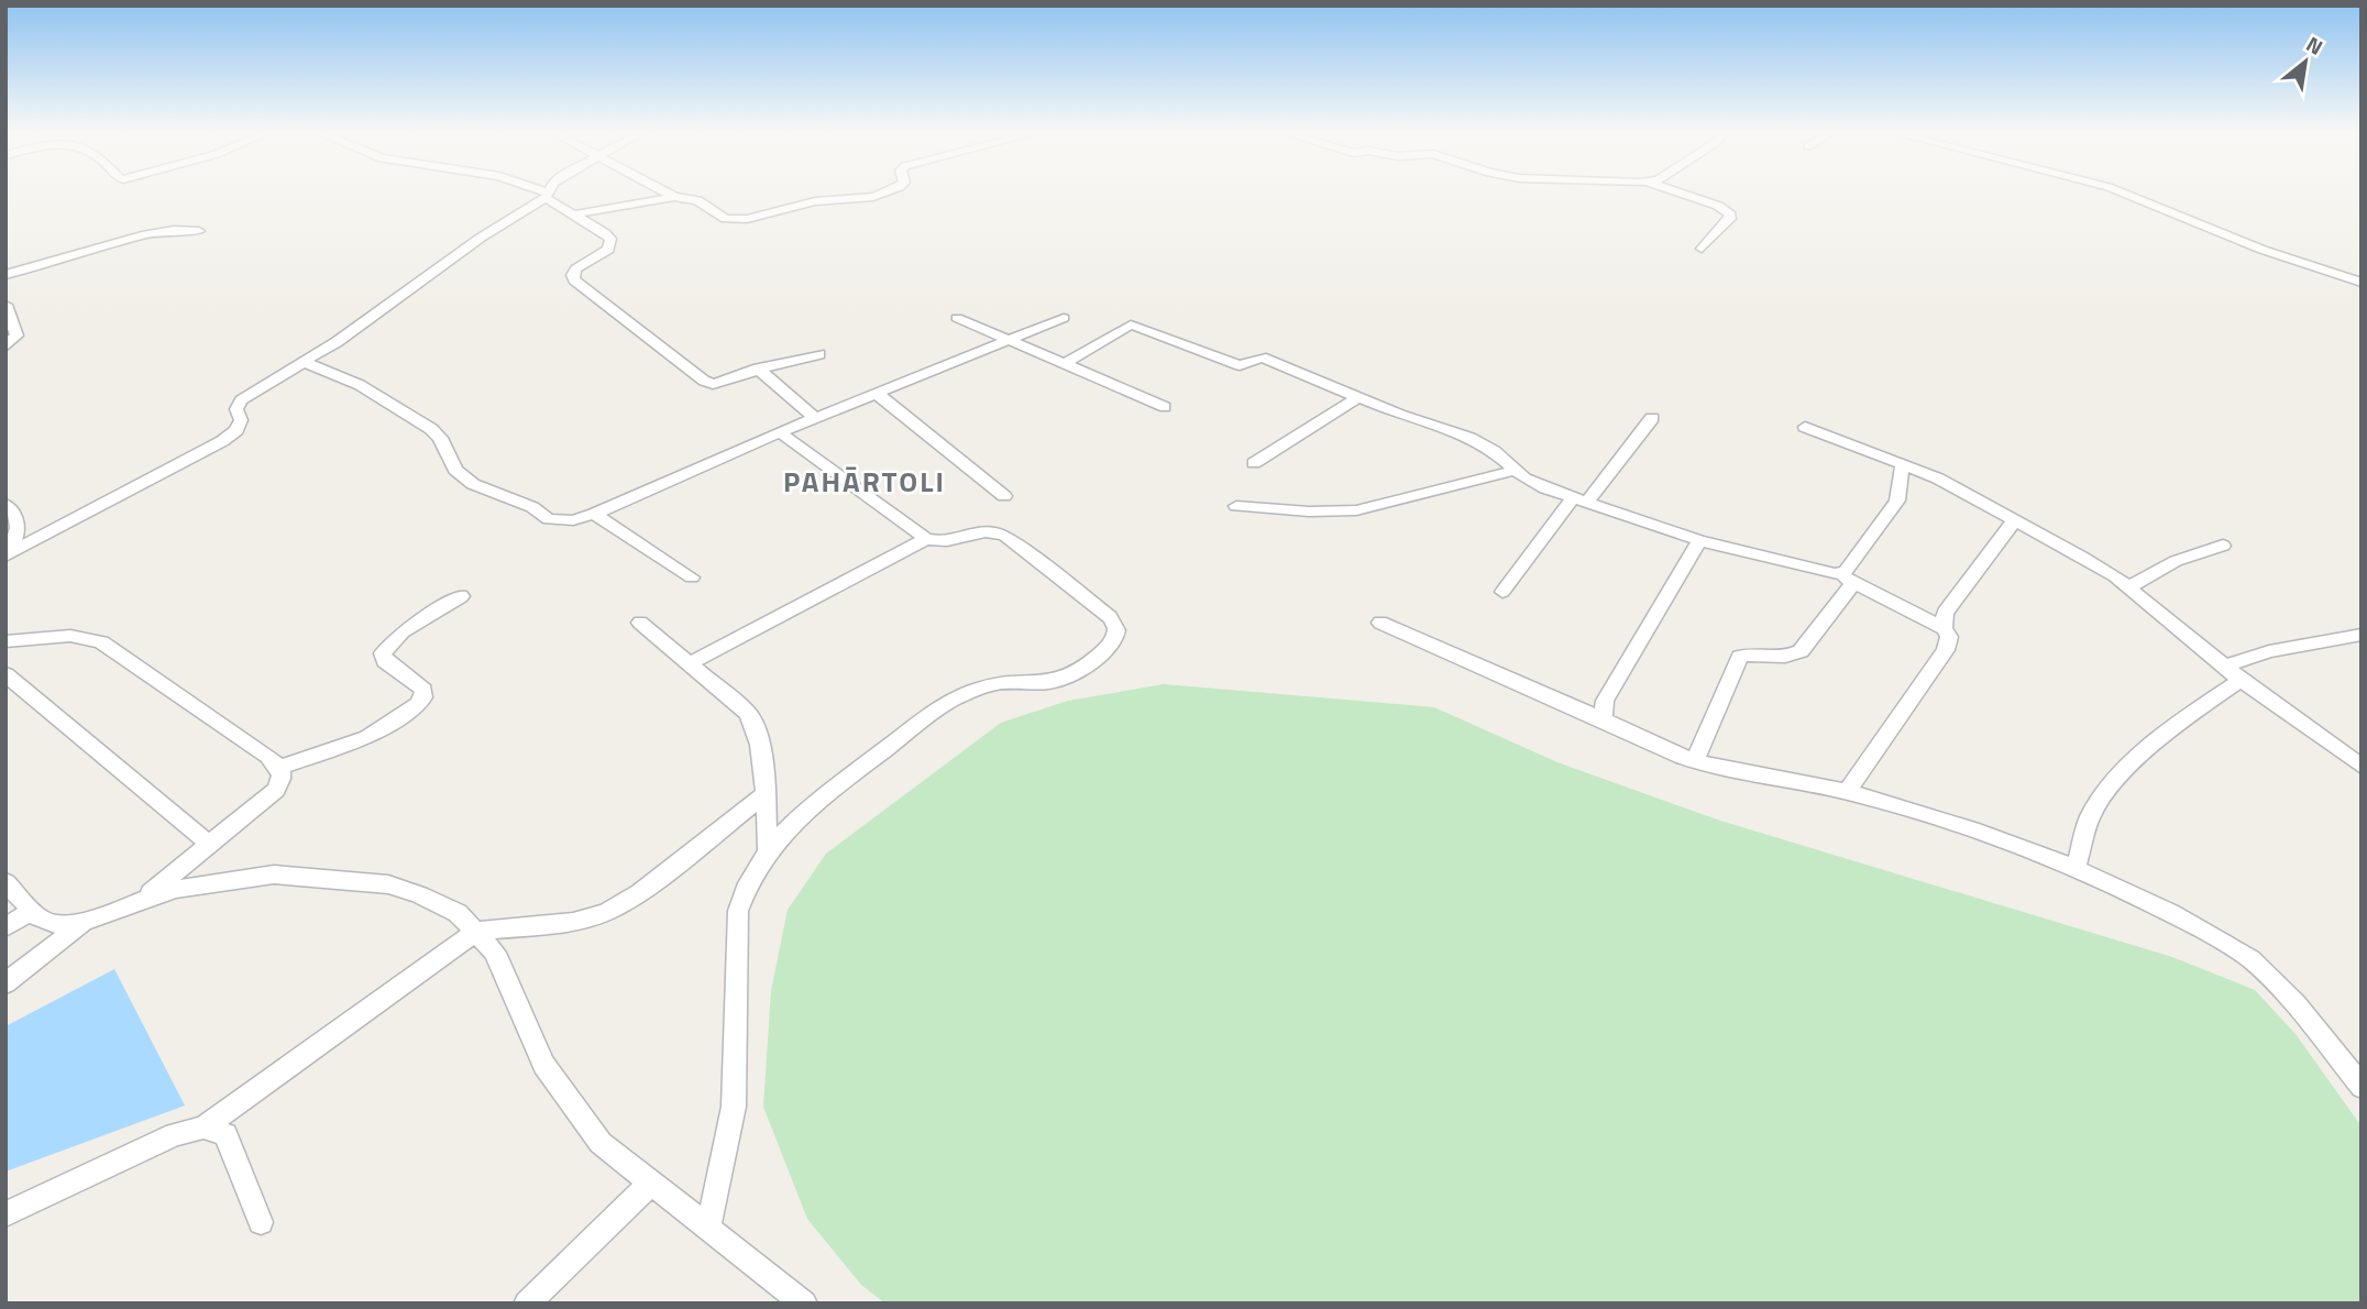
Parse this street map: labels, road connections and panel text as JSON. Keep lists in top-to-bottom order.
{
  "districts": ["PAHĀRTOLI"],
  "north": "top right"
}
